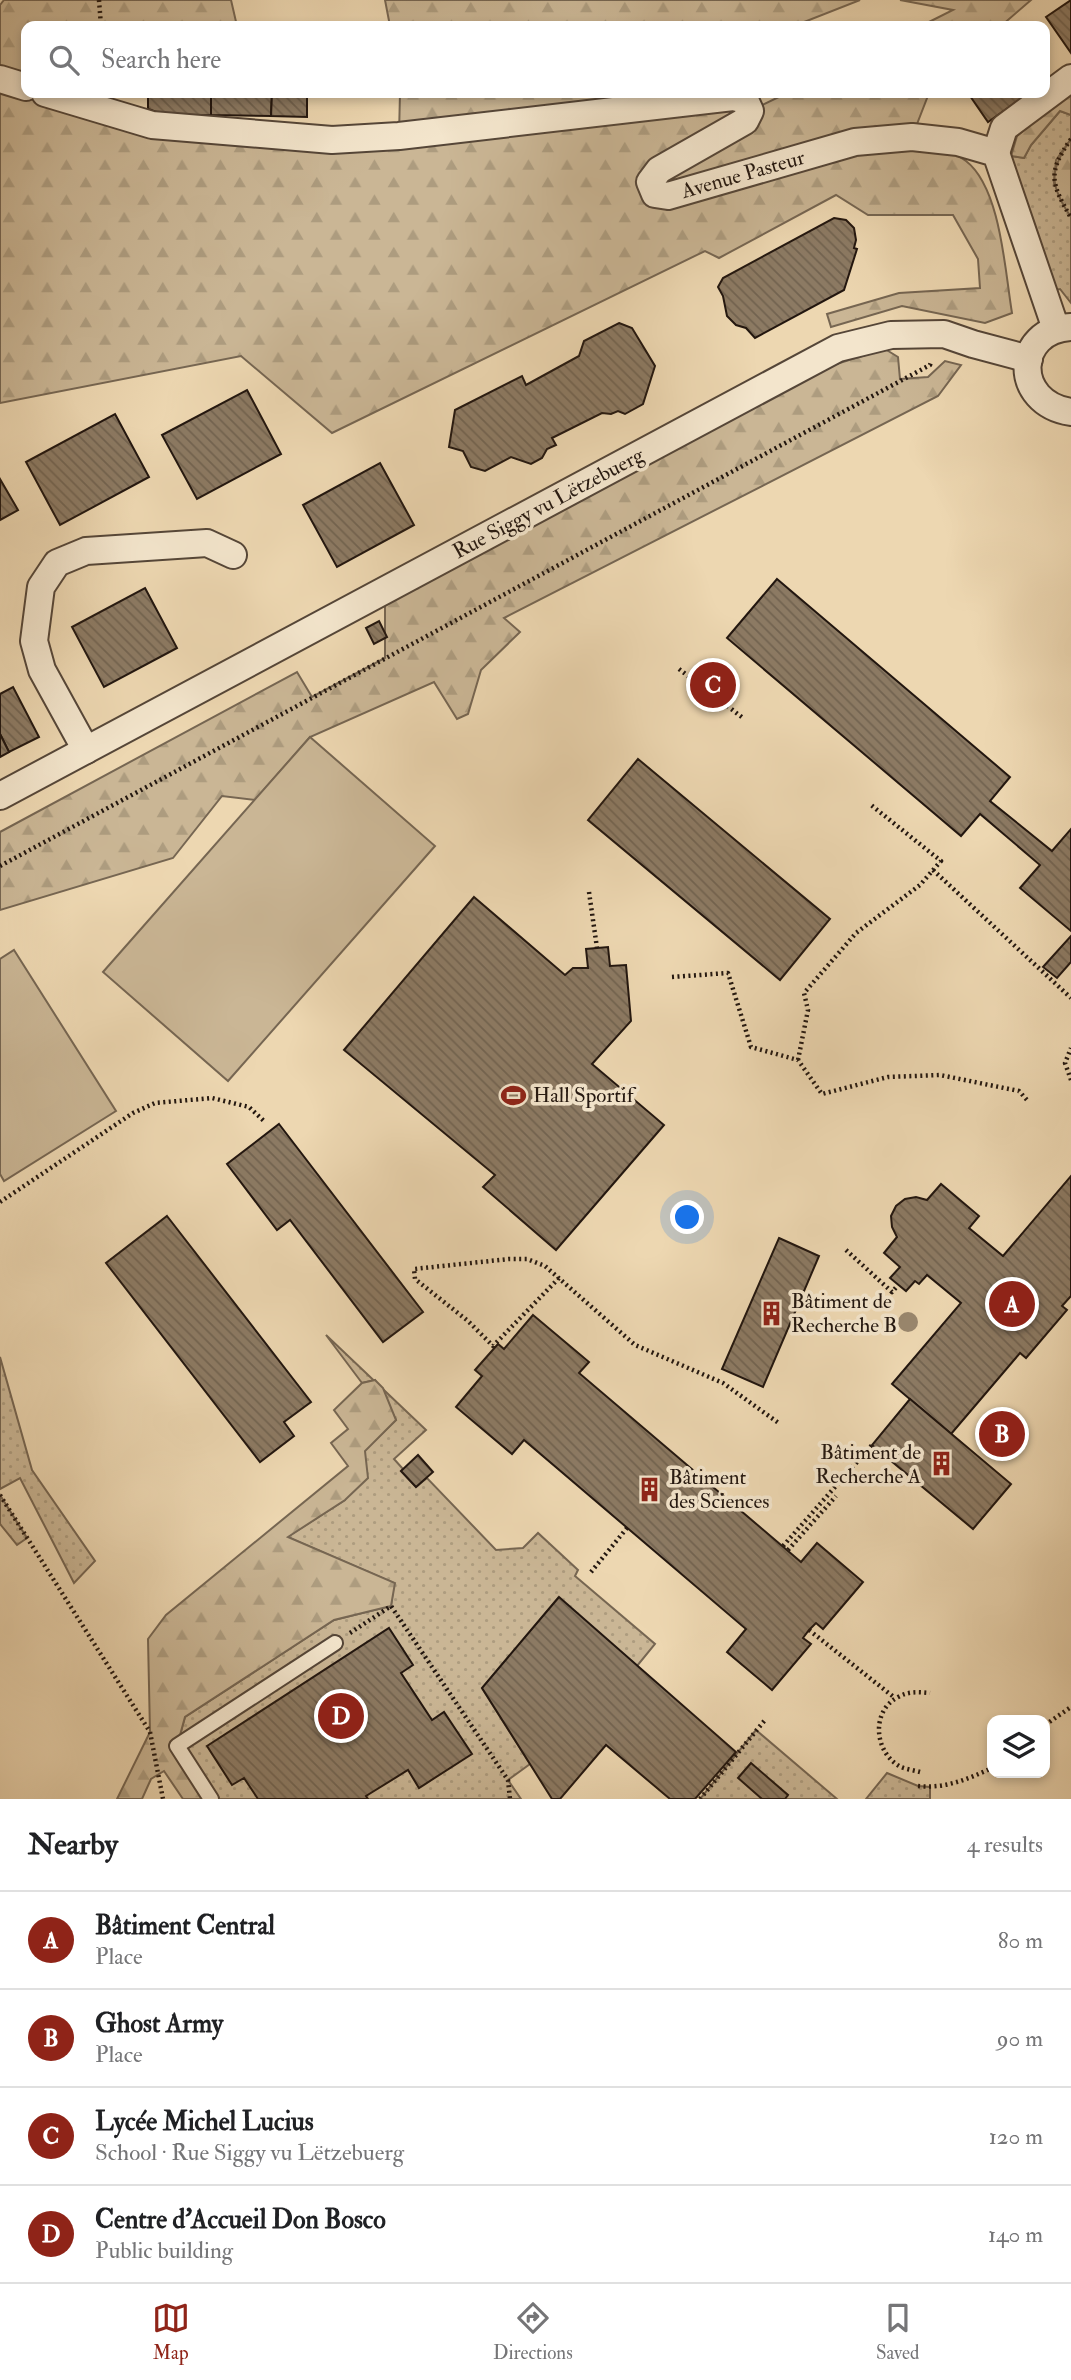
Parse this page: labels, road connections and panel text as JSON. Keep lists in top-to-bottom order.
{
  "streets": {
    "street": ["Avenue Pasteur", "Rue Siggy vu Lëtzebuerg"]
  },
  "places": {
    "sports": ["Hall Sportif"],
    "building": ["Bâtiment de Recherche B", "Bâtiment de Recherche A", "Bâtiment des Sciences"]
  },
  "page": {
    "search": "Search here",
    "pins": [
      "C",
      "A",
      "B",
      "D"
    ],
    "heading": ["Nearby", "4 results"],
    "list": [
      {
        "mark": "A",
        "name": "Bâtiment Central",
        "note": "Place",
        "value": "80 m"
      },
      {
        "mark": "B",
        "name": "Ghost Army",
        "note": "Place",
        "value": "90 m"
      },
      {
        "mark": "C",
        "name": "Lycée Michel Lucius",
        "note": "School · Rue Siggy vu Lëtzebuerg",
        "value": "120 m"
      },
      {
        "mark": "D",
        "name": "Centre d'Accueil Don Bosco",
        "note": "Public building",
        "value": "140 m"
      }
    ],
    "nav": ["Map", "Directions", "Saved"]
  }
}
